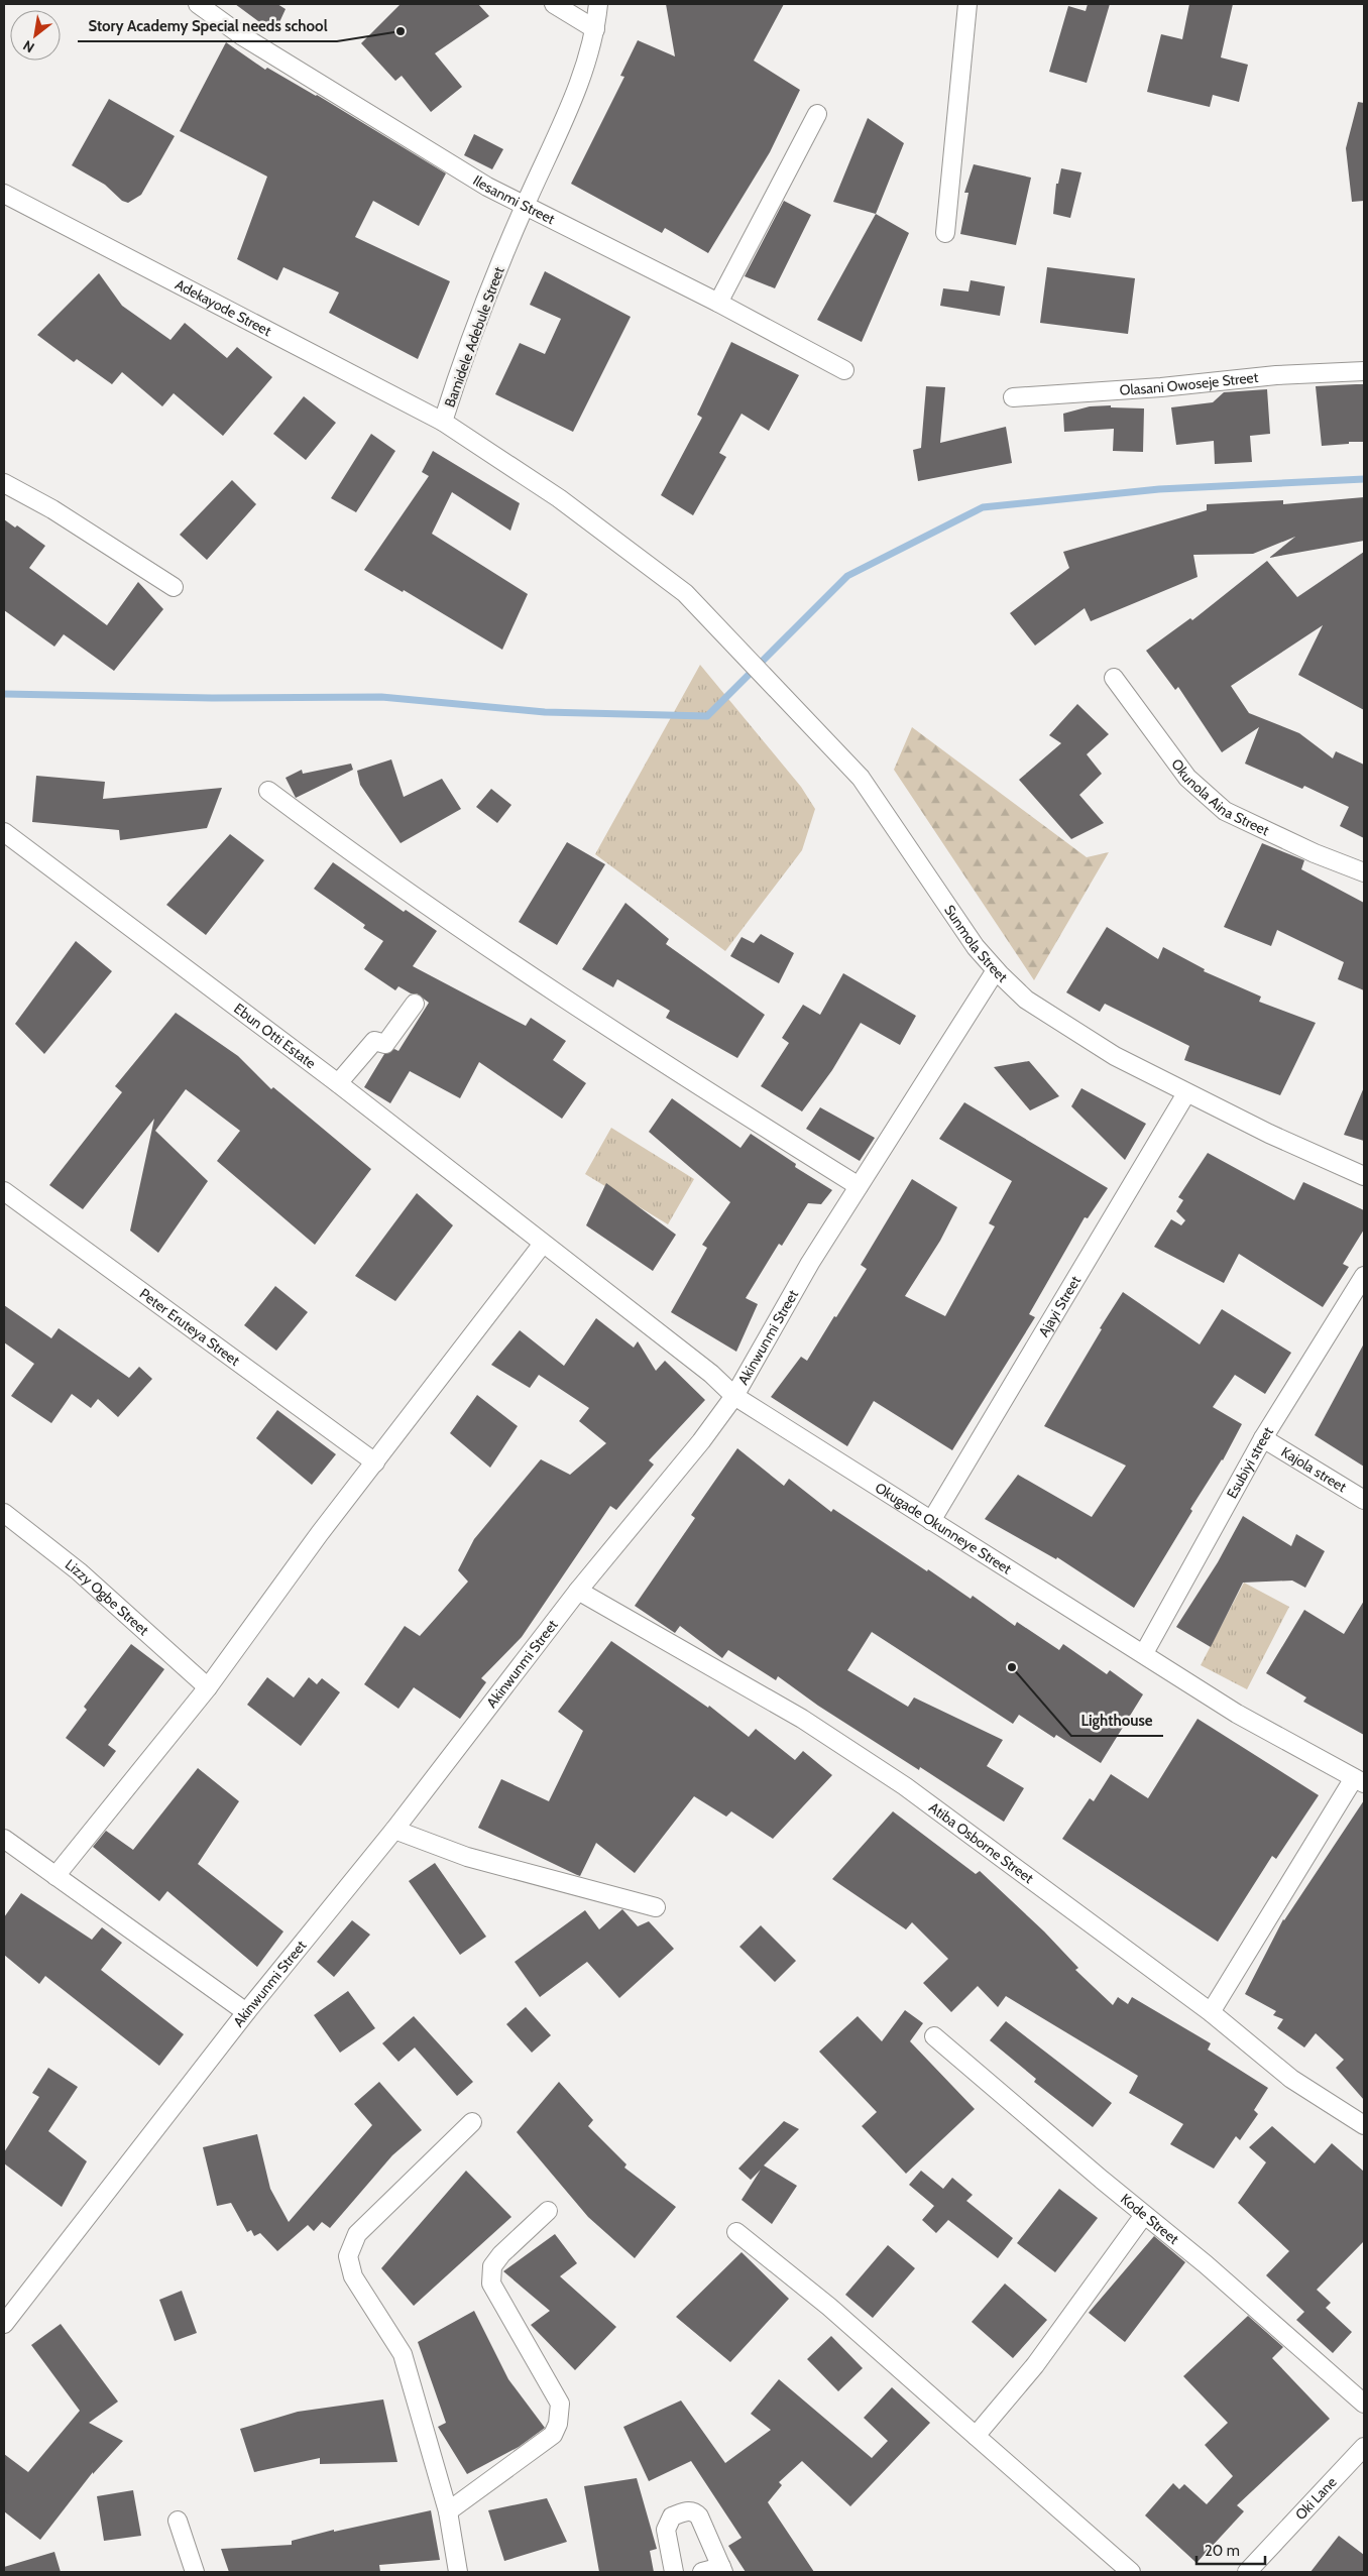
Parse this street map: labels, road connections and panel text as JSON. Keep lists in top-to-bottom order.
{
  "streets": {
    "street": [
      "Ilesanmi Street",
      "Adekayode Street",
      "Bamidele Adebule Street",
      "Olasani Owoseje Street",
      "Okunola Aina Street",
      "Sunmola Street",
      "Ebun Otti Estate",
      "Ajayi Street",
      "Peter Eruteya Street",
      "Akinwunmi Street",
      "Esubiyi street",
      "Kajola street",
      "Okugade Okunneye Street",
      "Lizzy Ogbe Street",
      "Atiba Osborne Street",
      "Kode Street",
      "Oki Lane"
    ]
  },
  "crossings": [
    ["Ilesanmi Street", "Bamidele Adebule Street"],
    ["Adekayode Street", "Bamidele Adebule Street"],
    ["Bamidele Adebule Street", "Sunmola Street"],
    ["Sunmola Street", "Ajayi Street"],
    ["Sunmola Street", "Akinwunmi Street"],
    ["Ebun Otti Estate", "Okugade Okunneye Street"],
    ["Ajayi Street", "Okugade Okunneye Street"],
    ["Akinwunmi Street", "Okugade Okunneye Street"],
    ["Akinwunmi Street", "Atiba Osborne Street"],
    ["Esubiyi street", "Kajola street"],
    ["Esubiyi street", "Okugade Okunneye Street"]
  ],
  "places": ["Story Academy Special needs school", "Lighthouse"],
  "scale_bar": "20 m",
  "north": "bottom left"
}
